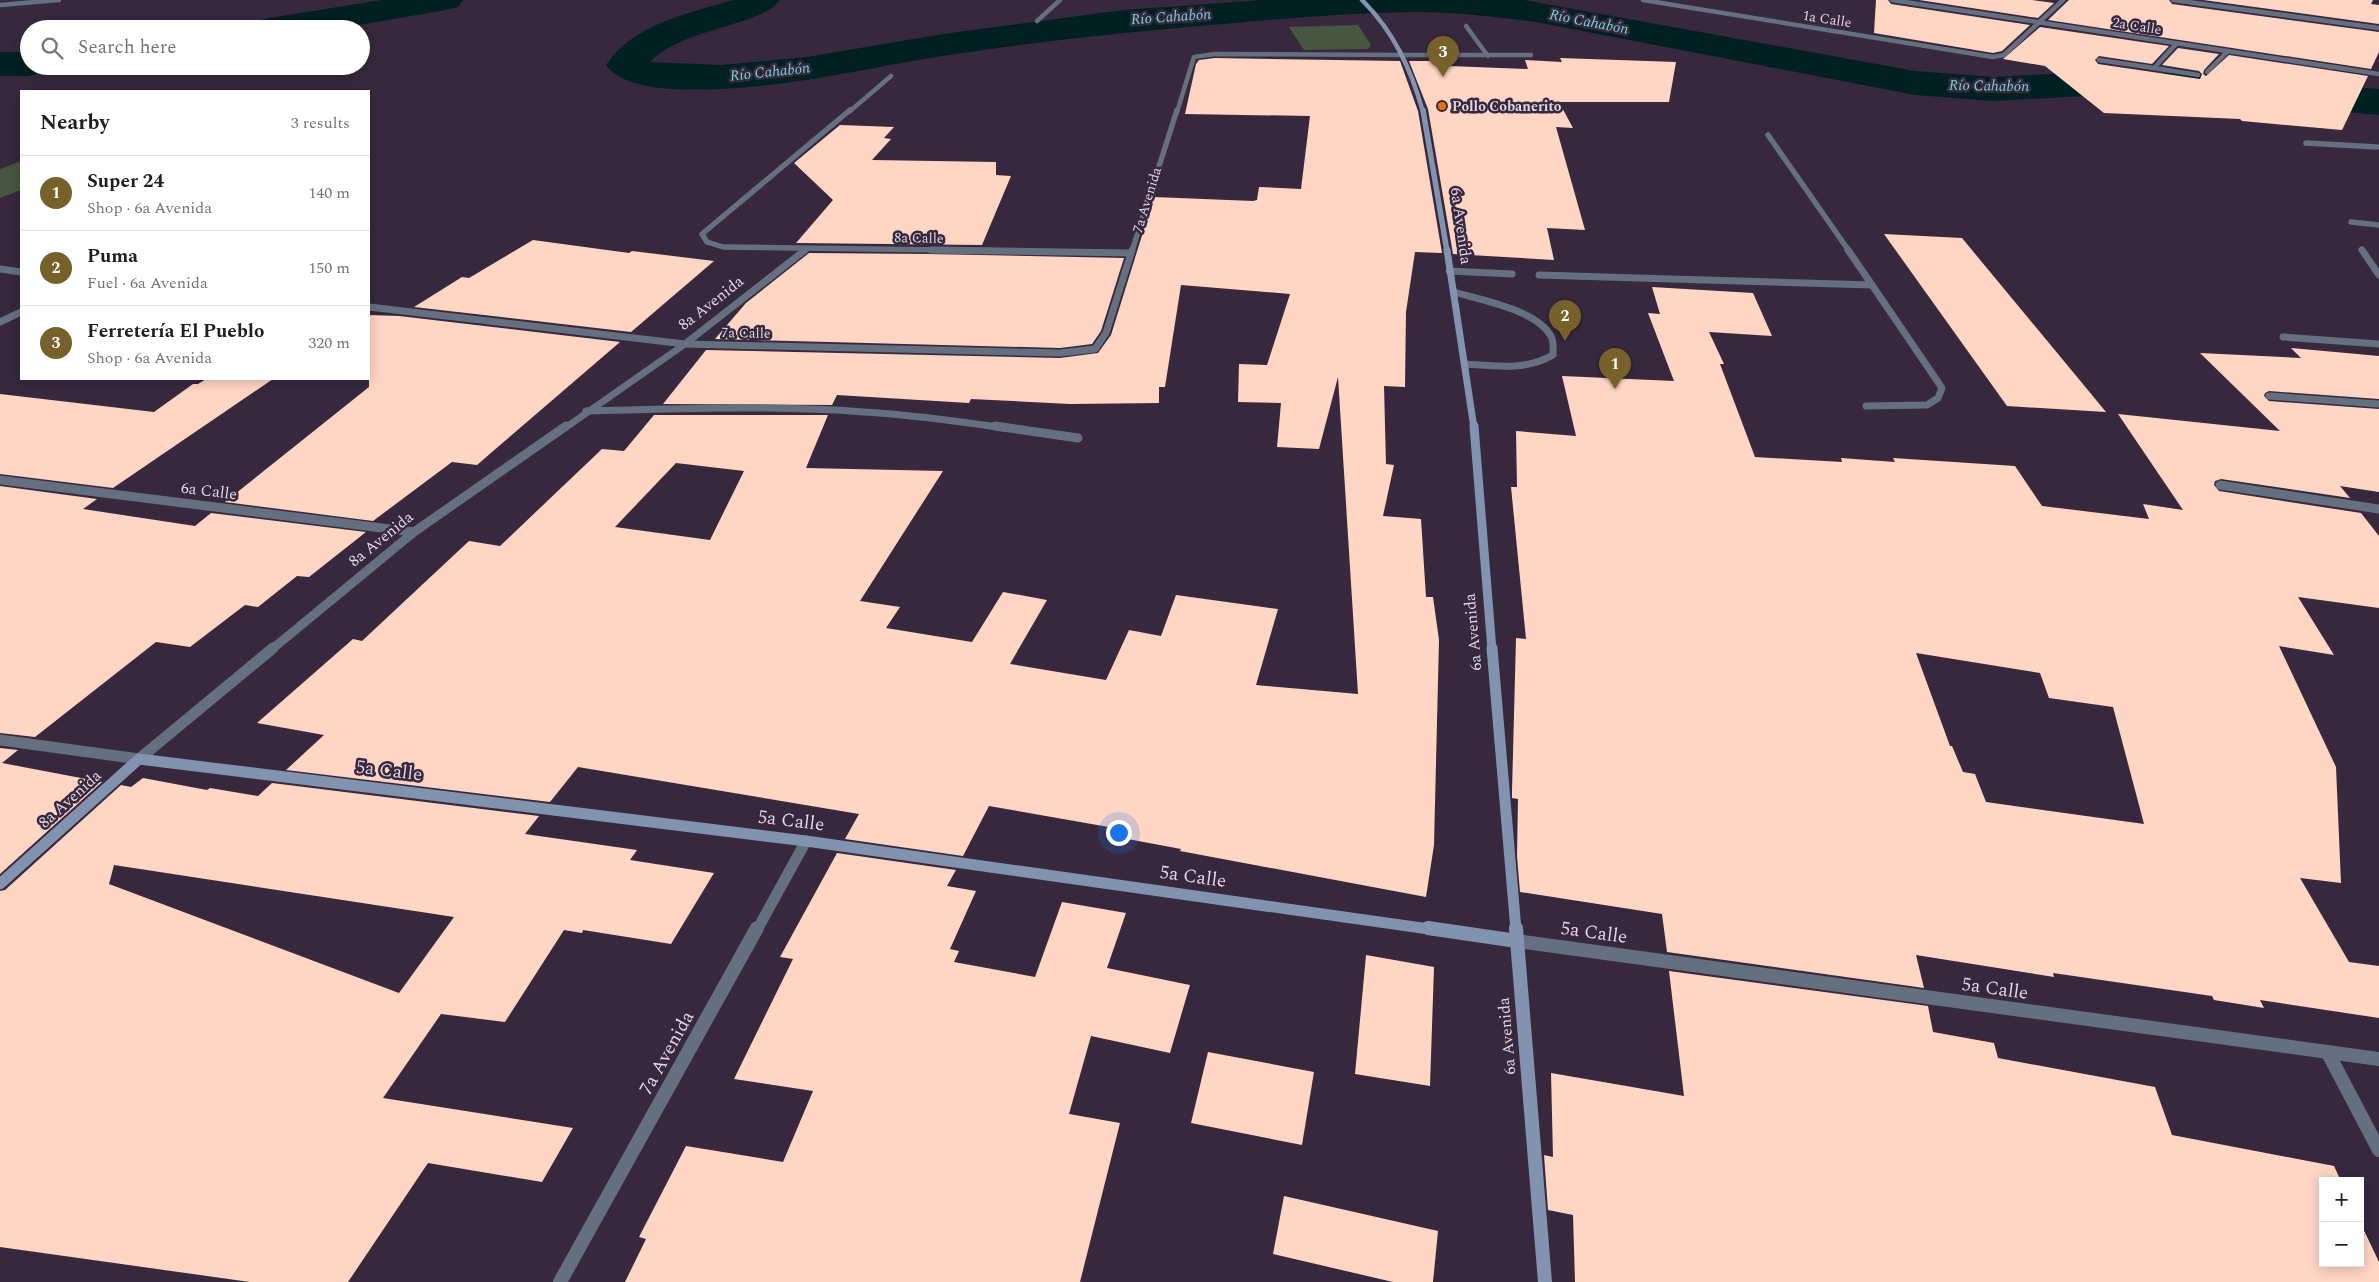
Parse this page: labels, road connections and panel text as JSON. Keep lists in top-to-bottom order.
{
  "streets": {
    "main road": ["6a Avenida", "8a Avenida", "5a Calle"],
    "street": [
      "1a Calle",
      "2a Calle",
      "7a Avenida",
      "8a Calle",
      "7a Calle",
      "6a Calle"
    ]
  },
  "crossings": [
    ["1a Calle", "2a Calle"],
    ["7a Avenida", "6a Avenida"],
    ["7a Avenida", "8a Calle"],
    ["7a Avenida", "7a Calle"],
    ["7a Avenida", "5a Calle"],
    ["6a Avenida", "5a Calle"],
    ["8a Calle", "8a Avenida"],
    ["8a Avenida", "7a Calle"],
    ["8a Avenida", "6a Calle"],
    ["8a Avenida", "5a Calle"]
  ],
  "water": ["Río Cahabón"],
  "places": ["Pollo Cobanerito"],
  "page": {
    "search": "Search here",
    "pins": ["3", "2", "1"],
    "heading": ["Nearby", "3 results"],
    "list": [
      {
        "mark": "1",
        "name": "Super 24",
        "note": "Shop · 6a Avenida",
        "value": "140 m"
      },
      {
        "mark": "2",
        "name": "Puma",
        "note": "Fuel · 6a Avenida",
        "value": "150 m"
      },
      {
        "mark": "3",
        "name": "Ferretería El Pueblo",
        "note": "Shop · 6a Avenida",
        "value": "320 m"
      }
    ],
    "map_buttons": ["+", "−"]
  }
}
